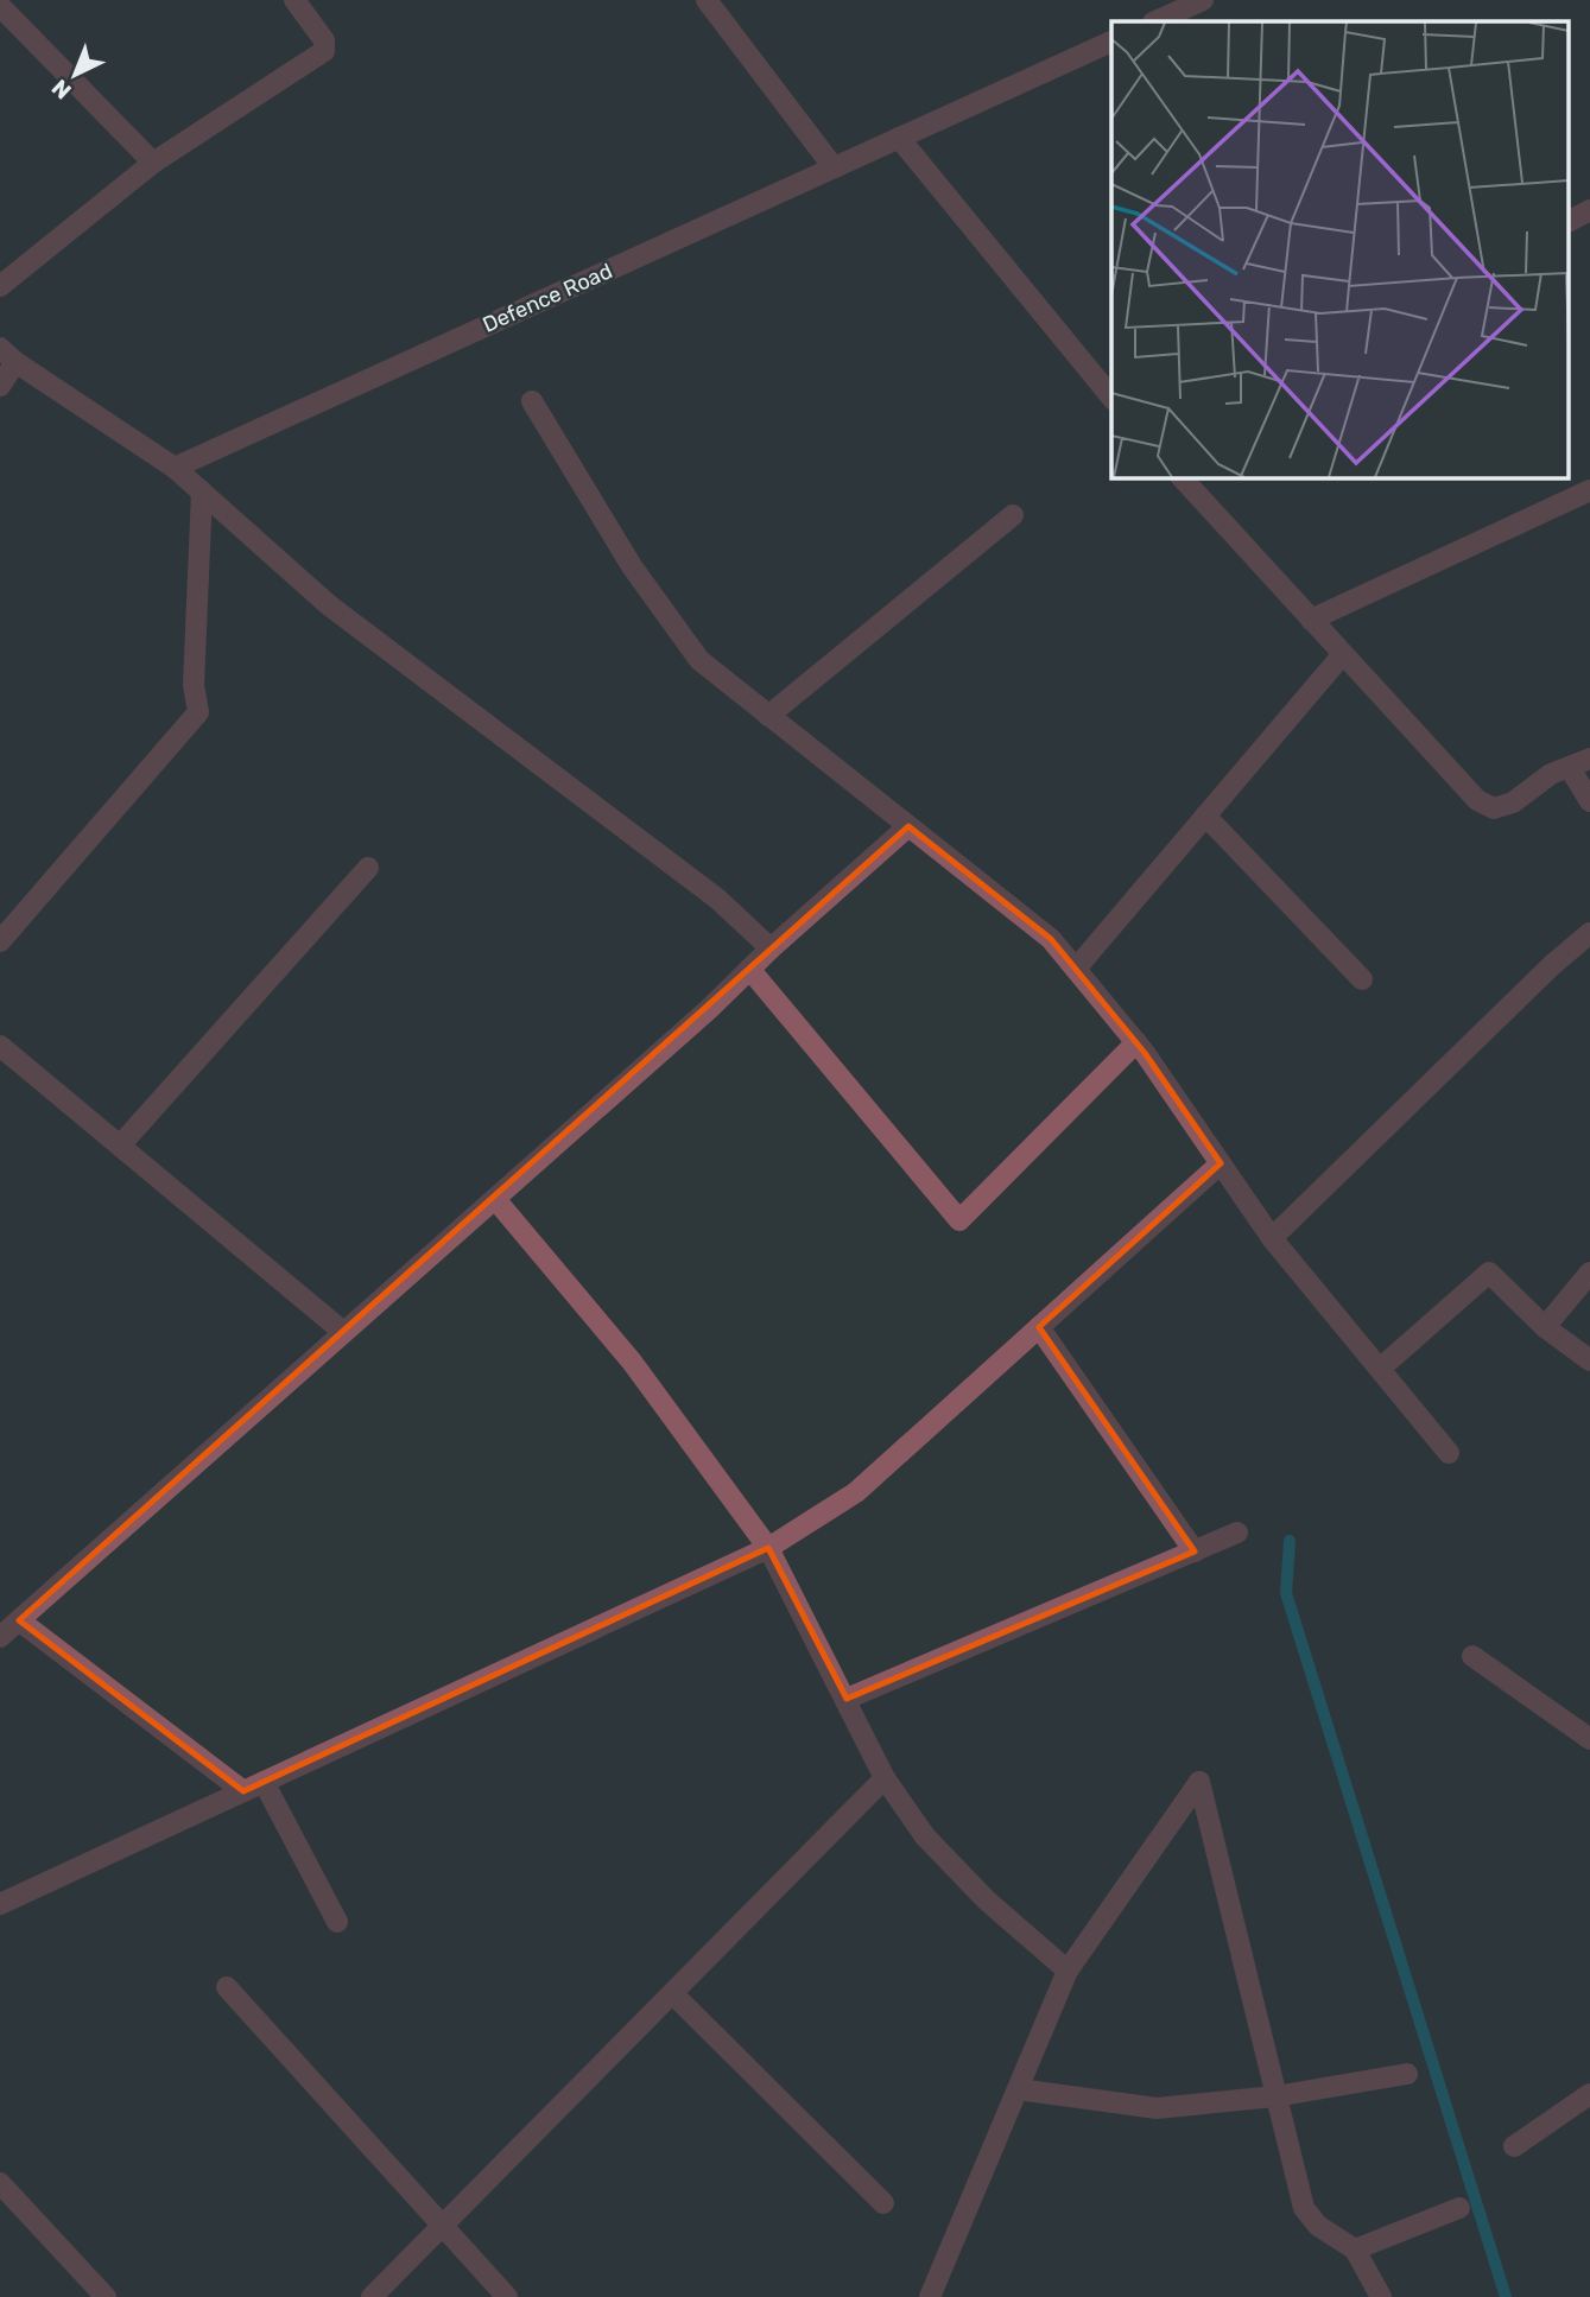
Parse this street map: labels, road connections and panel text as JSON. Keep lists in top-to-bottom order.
{
  "streets": {
    "street": ["Defence Road"]
  },
  "north": "bottom left"
}
